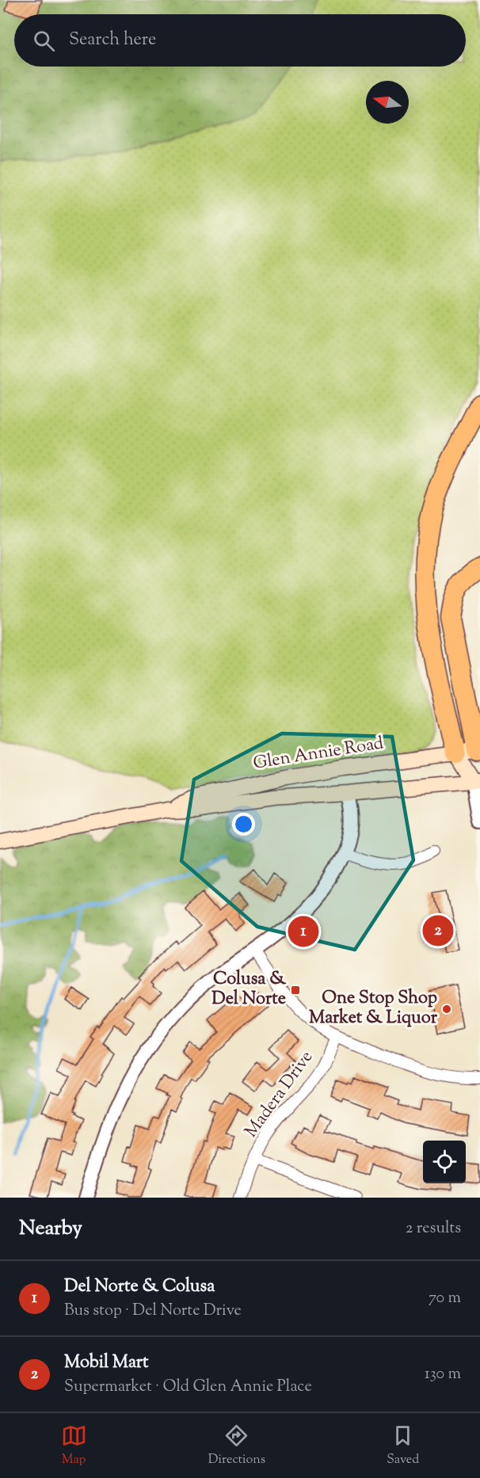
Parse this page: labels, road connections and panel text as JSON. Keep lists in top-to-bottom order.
{
  "streets": {
    "main road": ["Glen Annie Road"],
    "street": ["Madera Drive"]
  },
  "places": {
    "transit": ["Colusa & Del Norte"],
    "other": ["One Stop Shop Market & Liquor"]
  },
  "north": "left",
  "page": {
    "search": "Search here",
    "pins": ["2", "1"],
    "heading": ["Nearby", "2 results"],
    "list": [
      {
        "mark": "1",
        "name": "Del Norte & Colusa",
        "note": "Bus stop · Del Norte Drive",
        "value": "70 m"
      },
      {
        "mark": "2",
        "name": "Mobil Mart",
        "note": "Supermarket · Old Glen Annie Place",
        "value": "130 m"
      }
    ],
    "nav": ["Map", "Directions", "Saved"]
  }
}
